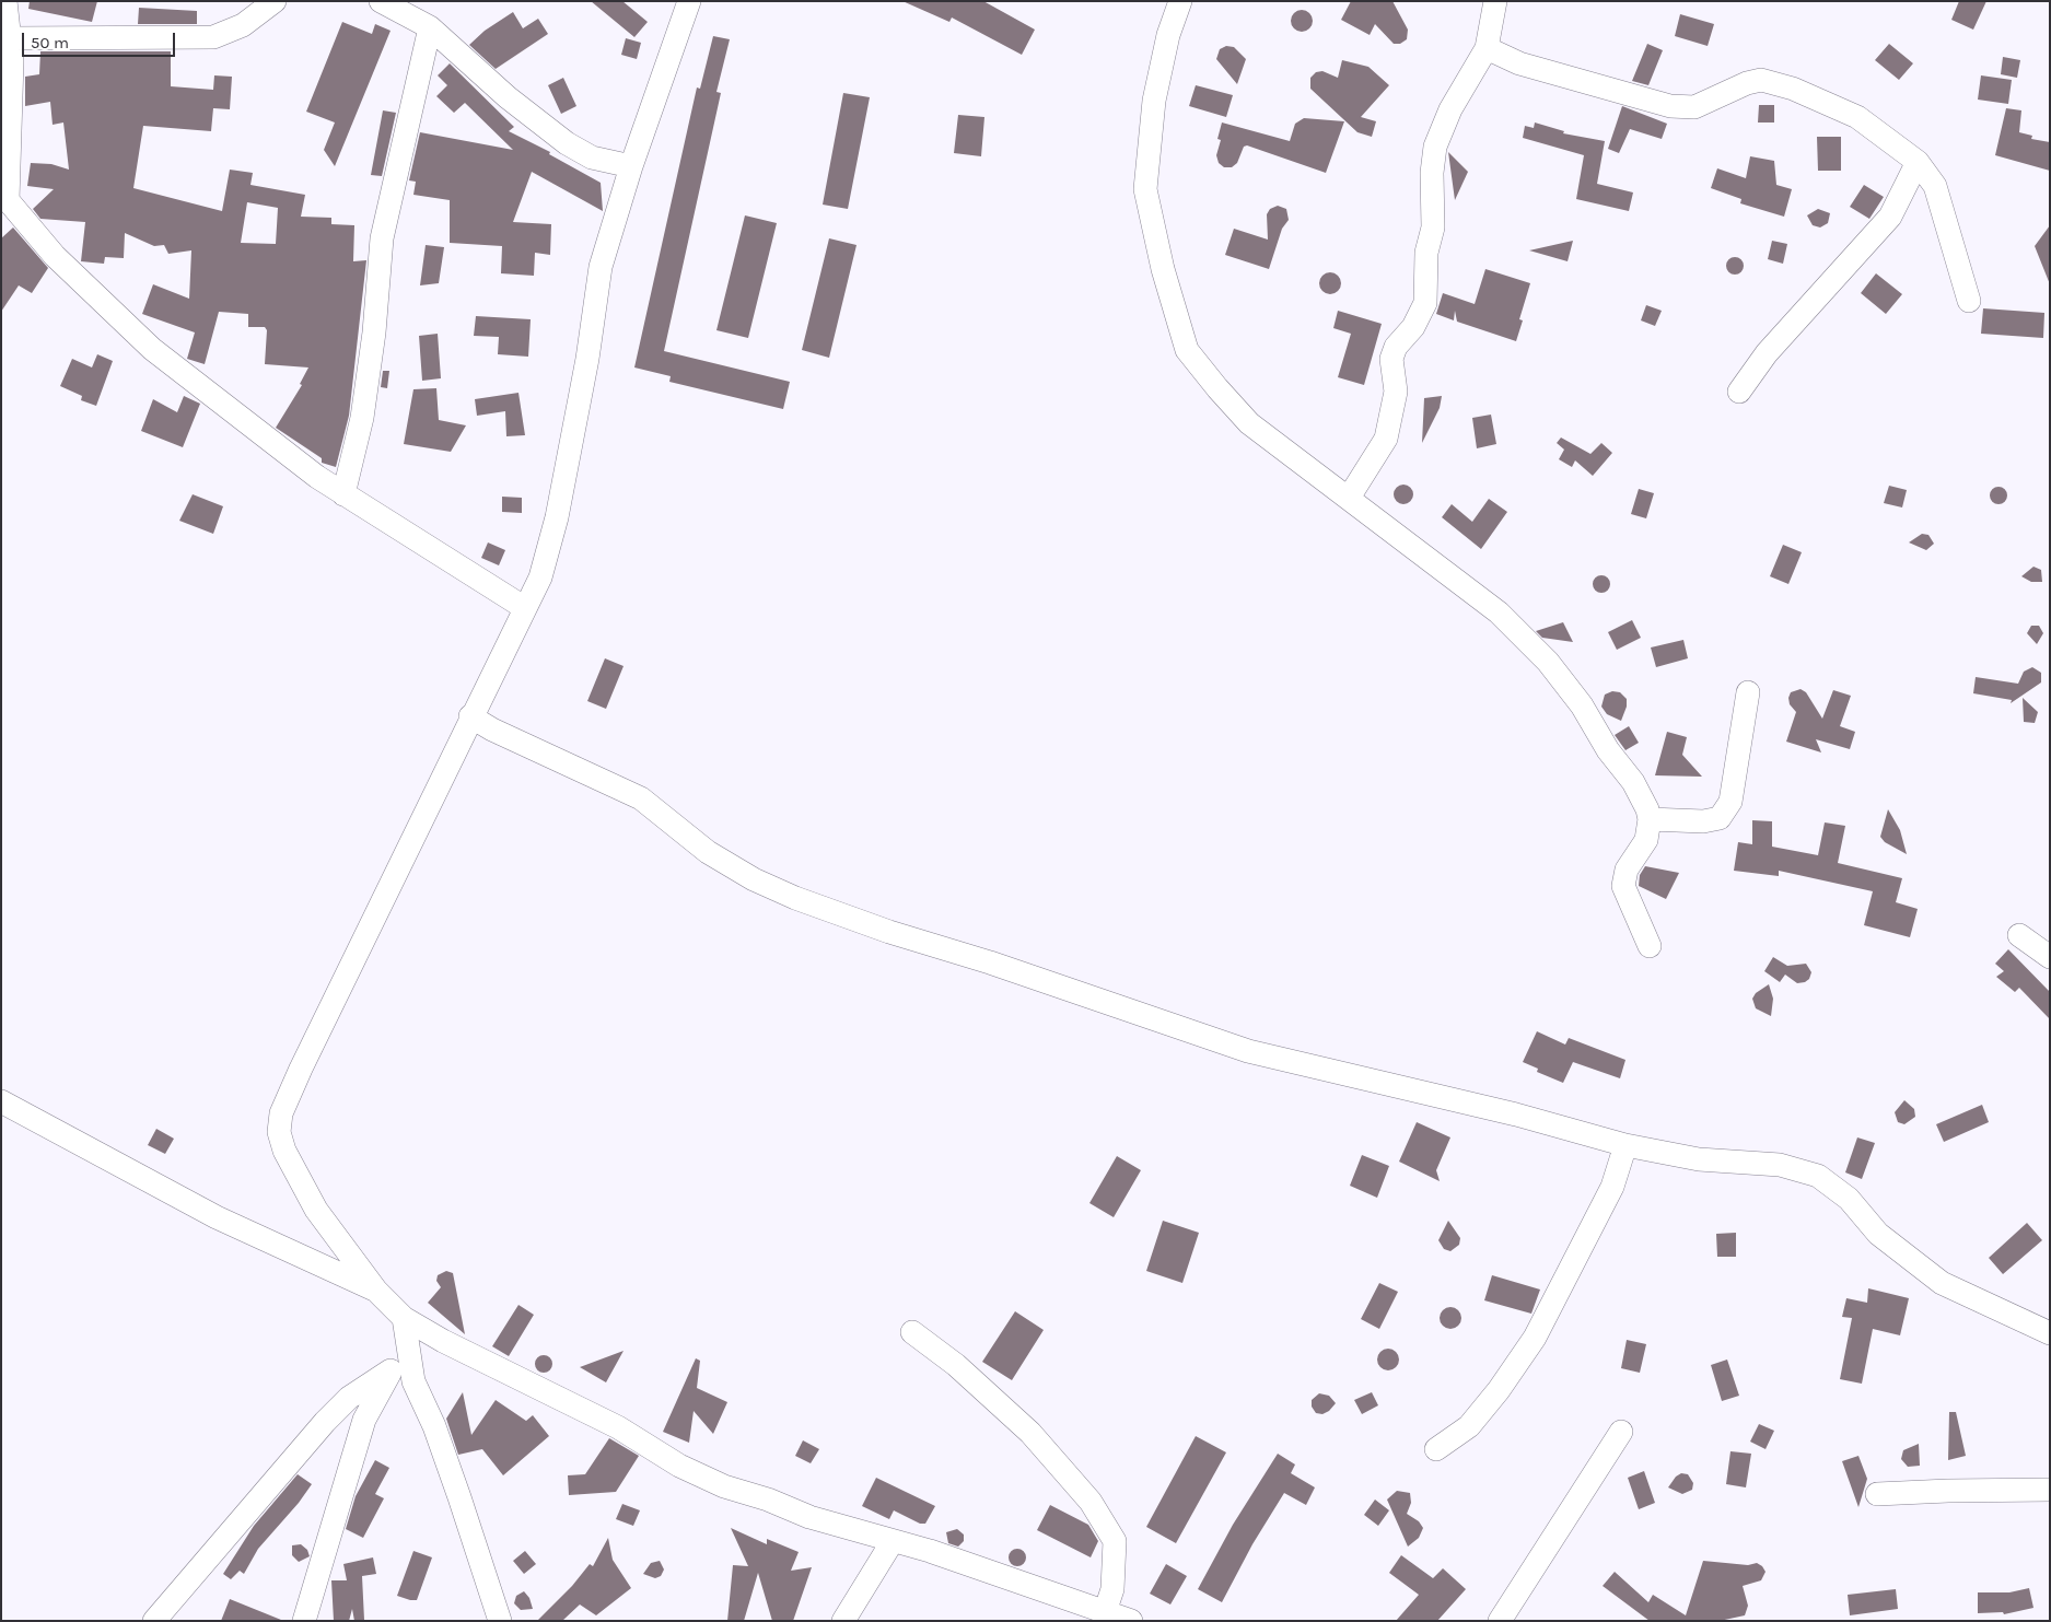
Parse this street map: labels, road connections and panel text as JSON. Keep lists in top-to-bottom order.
{
  "scale_bar": "50 m"
}
